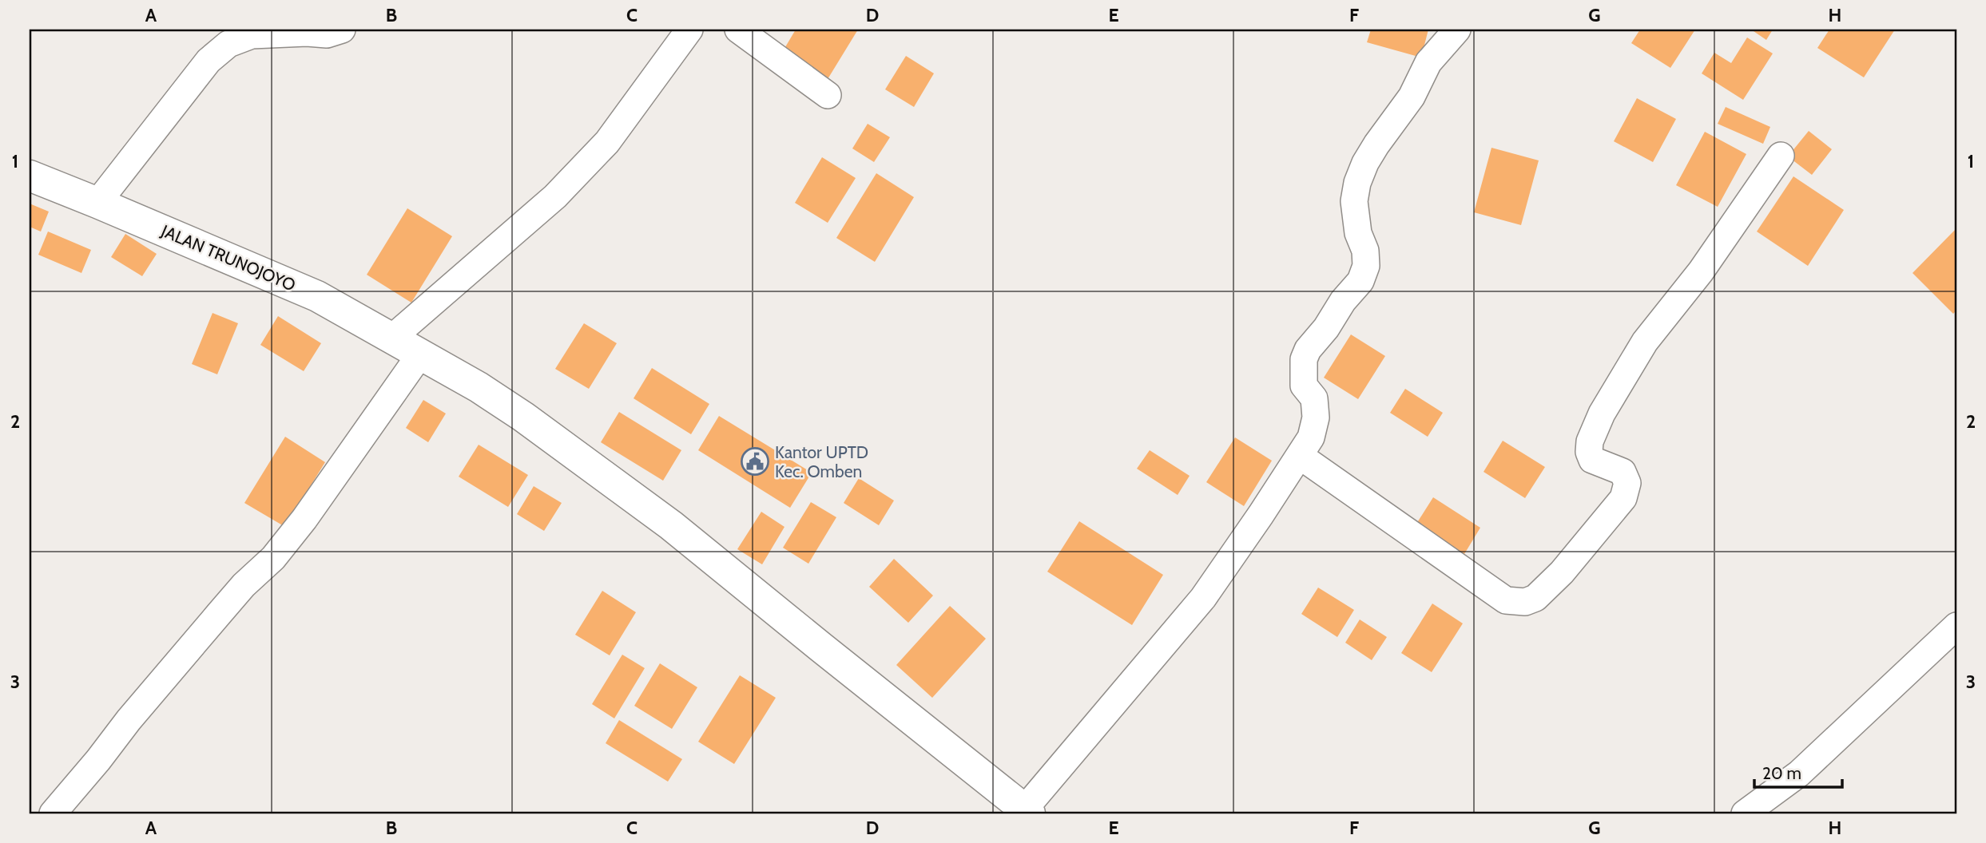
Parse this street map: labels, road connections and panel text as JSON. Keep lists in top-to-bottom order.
{
  "streets": {
    "street": ["JALAN TRUNOJOYO"]
  },
  "places": {
    "public building": ["Kantor UPTD Kec. Omben"]
  },
  "scale_bar": "20 m",
  "grid": {
    "columns": [
      "A",
      "B",
      "C",
      "D",
      "E",
      "F",
      "G",
      "H"
    ],
    "rows": ["1", "2", "3"]
  }
}
